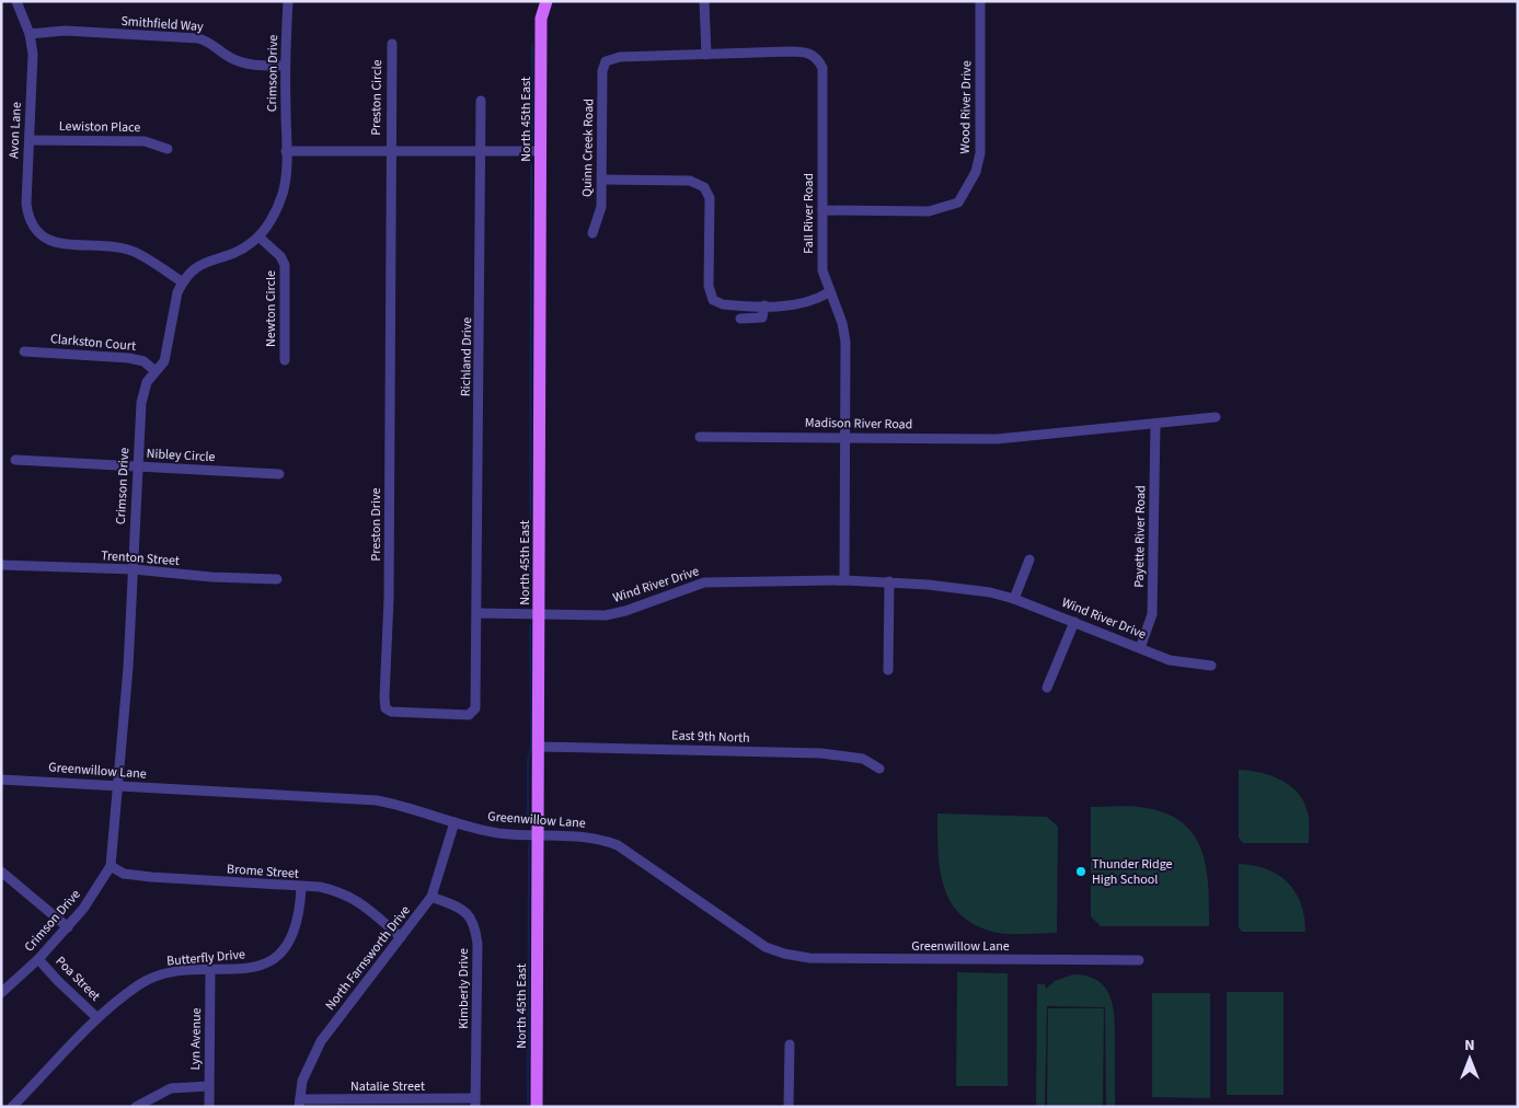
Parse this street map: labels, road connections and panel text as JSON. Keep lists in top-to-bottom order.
{
  "streets": {
    "main road": ["North 45th East"],
    "street": [
      "Smithfield Way",
      "Crimson Drive",
      "Preston Circle",
      "Wood River Drive",
      "Lewiston Place",
      "Avon Lane",
      "Quinn Creek Road",
      "Fall River Road",
      "Newton Circle",
      "Clarkston Court",
      "Richland Drive",
      "Madison River Road",
      "Nibley Circle",
      "Preston Drive",
      "Payette River Road",
      "Trenton Street",
      "Wind River Drive",
      "East 9th North",
      "Greenwillow Lane",
      "Brome Street",
      "Butterfly Drive",
      "North Farnsworth Drive",
      "Poa Street",
      "Kimberly Drive",
      "Lyn Avenue",
      "Natalie Street"
    ]
  },
  "crossings": [
    ["Smithfield Way", "Crimson Drive"],
    ["Smithfield Way", "Avon Lane"],
    ["Crimson Drive", "Avon Lane"],
    ["Crimson Drive", "Newton Circle"],
    ["Crimson Drive", "Clarkston Court"],
    ["Crimson Drive", "Nibley Circle"],
    ["Crimson Drive", "Trenton Street"],
    ["Crimson Drive", "Greenwillow Lane"],
    ["Crimson Drive", "Brome Street"],
    ["Crimson Drive", "Poa Street"],
    ["Preston Circle", "Preston Drive"],
    ["Wood River Drive", "Fall River Road"],
    ["North 45th East", "Wind River Drive"],
    ["North 45th East", "East 9th North"],
    ["North 45th East", "Greenwillow Lane"],
    ["Lewiston Place", "Avon Lane"],
    ["Quinn Creek Road", "Fall River Road"],
    ["Fall River Road", "Madison River Road"],
    ["Fall River Road", "Wind River Drive"],
    ["Richland Drive", "Preston Drive"],
    ["Richland Drive", "Wind River Drive"],
    ["Madison River Road", "Payette River Road"],
    ["Preston Drive", "Wind River Drive"],
    ["Payette River Road", "Wind River Drive"],
    ["Greenwillow Lane", "North Farnsworth Drive"],
    ["Brome Street", "Butterfly Drive"],
    ["Brome Street", "North Farnsworth Drive"],
    ["Butterfly Drive", "Poa Street"],
    ["Butterfly Drive", "Lyn Avenue"],
    ["North Farnsworth Drive", "Kimberly Drive"],
    ["North Farnsworth Drive", "Natalie Street"],
    ["Kimberly Drive", "Natalie Street"]
  ],
  "places": ["Thunder Ridge High School"],
  "north": "top"
}
